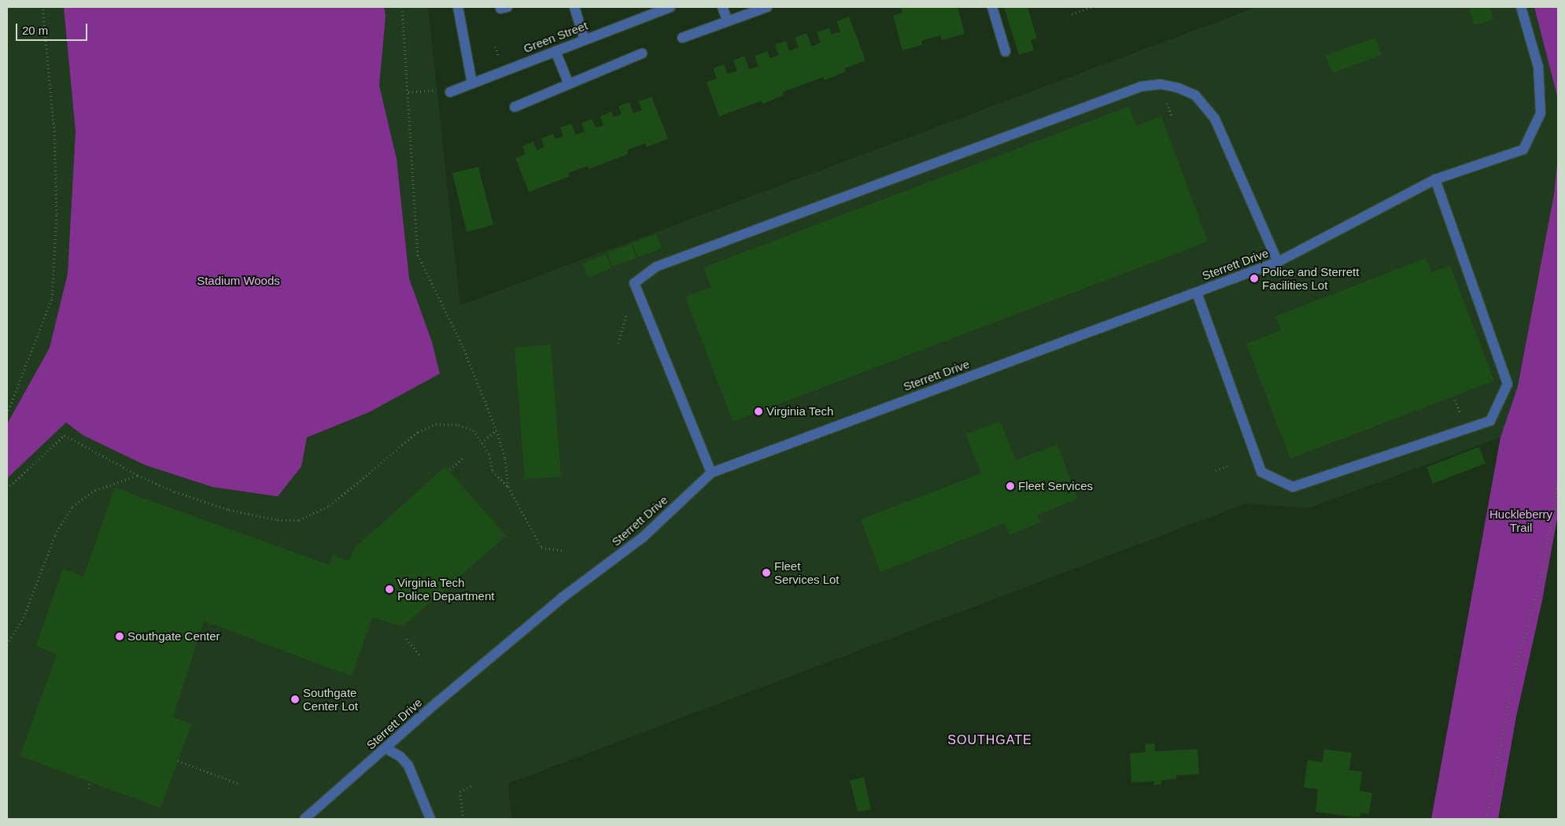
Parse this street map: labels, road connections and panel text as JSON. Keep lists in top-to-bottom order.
{
  "streets": {
    "street": ["Green Street", "Sterrett Drive"]
  },
  "districts": ["SOUTHGATE"],
  "parks": ["Stadium Woods", "Huckleberry Trail"],
  "places": [
    "Police and Sterrett Facilities Lot",
    "Virginia Tech",
    "Fleet Services",
    "Fleet Services Lot",
    "Virginia Tech Police Department",
    "Southgate Center",
    "Southgate Center Lot"
  ],
  "scale_bar": "20 m"
}
